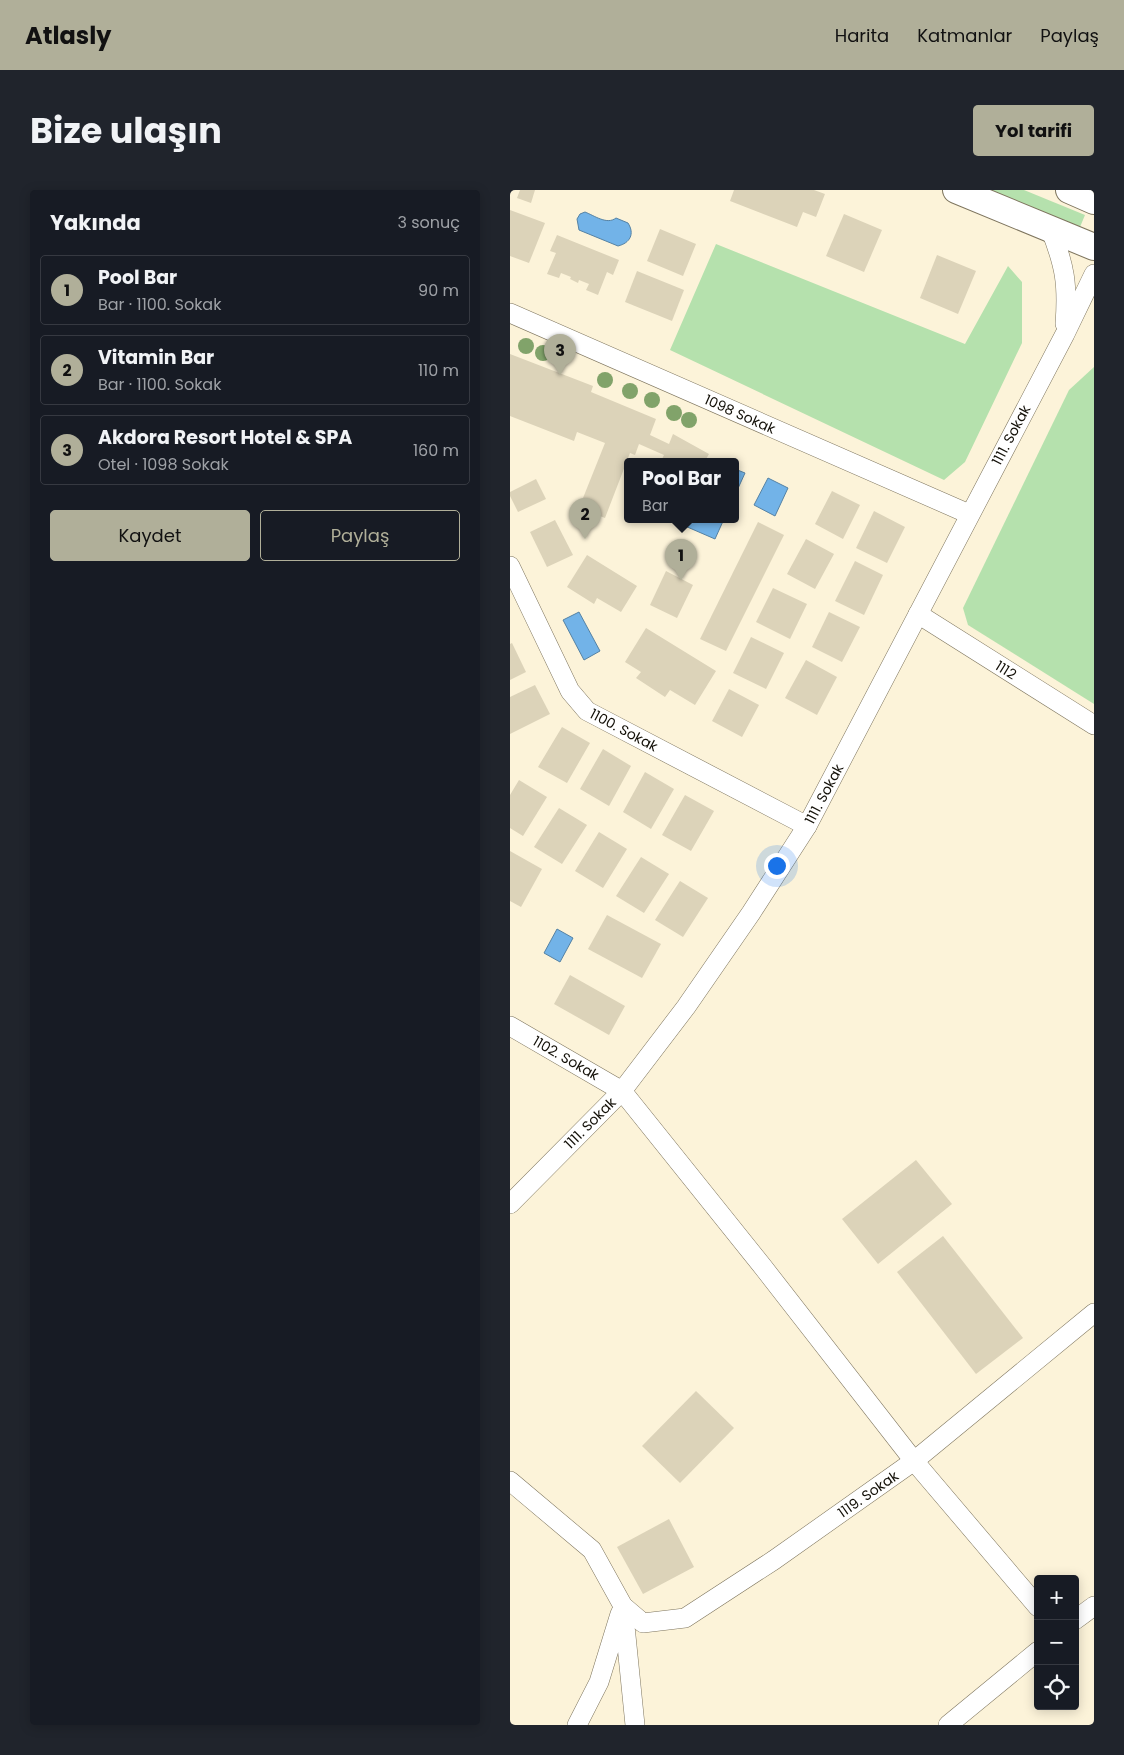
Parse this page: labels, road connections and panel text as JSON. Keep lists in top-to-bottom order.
{
  "streets": {
    "street": [
      "1098 Sokak",
      "1111. Sokak",
      "1112",
      "1100. Sokak",
      "1102. Sokak",
      "1119. Sokak"
    ]
  },
  "crossings": [
    ["1098 Sokak", "1111. Sokak"],
    ["1111. Sokak", "1112"],
    ["1111. Sokak", "1100. Sokak"],
    ["1111. Sokak", "1102. Sokak"]
  ],
  "page": {
    "header": "Atlasly",
    "nav": ["Harita", "Katmanlar", "Paylaş"],
    "title": "Bize ulaşın",
    "buttons": [
      "Yol tarifi",
      ["Kaydet", "Paylaş"]
    ],
    "heading": ["Yakında", "3 sonuç"],
    "list": [
      {
        "mark": "1",
        "name": "Pool Bar",
        "note": "Bar · 1100. Sokak",
        "value": "90 m"
      },
      {
        "mark": "2",
        "name": "Vitamin Bar",
        "note": "Bar · 1100. Sokak",
        "value": "110 m"
      },
      {
        "mark": "3",
        "name": "Akdora Resort Hotel & SPA",
        "note": "Otel · 1098 Sokak",
        "value": "160 m"
      }
    ],
    "pins": ["3", "2", "1"],
    "popup": ["Pool Bar", "Bar"],
    "map_buttons": ["+", "−"]
  }
}
